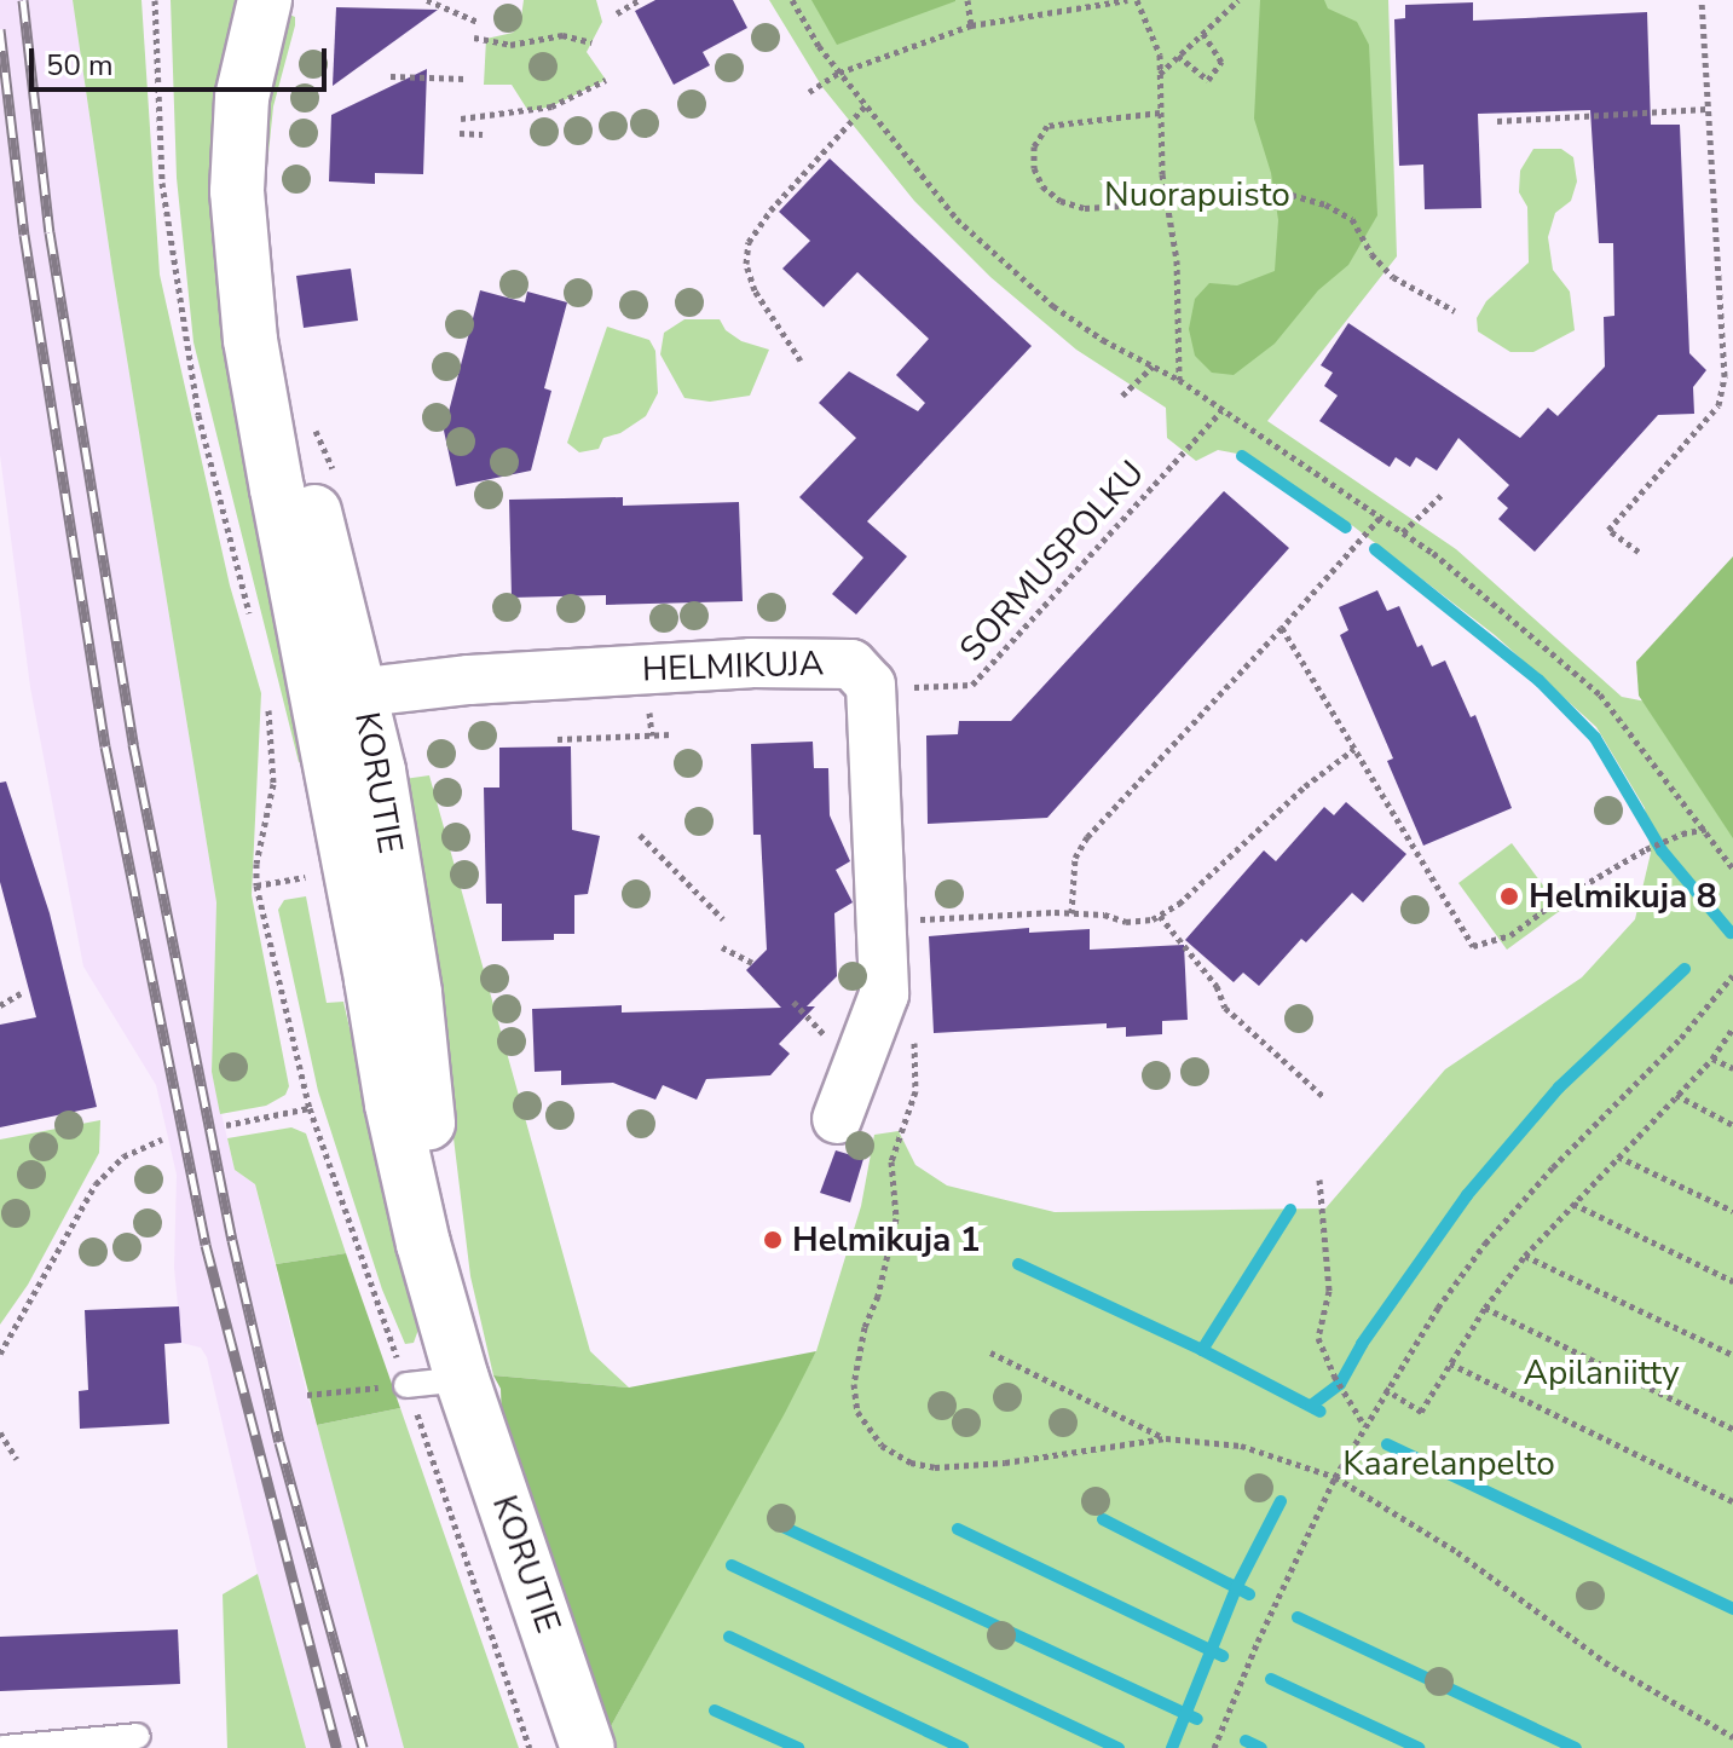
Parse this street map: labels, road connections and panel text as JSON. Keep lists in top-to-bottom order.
{
  "streets": {
    "street": ["HELMIKUJA", "KORUTIE"],
    "path": ["SORMUSPOLKU"]
  },
  "crossings": [
    ["HELMIKUJA", "KORUTIE"]
  ],
  "parks": ["Nuorapuisto", "Apilaniitty", "Kaarelanpelto"],
  "places": ["Helmikuja 8", "Helmikuja 1"],
  "scale_bar": "50 m"
}
